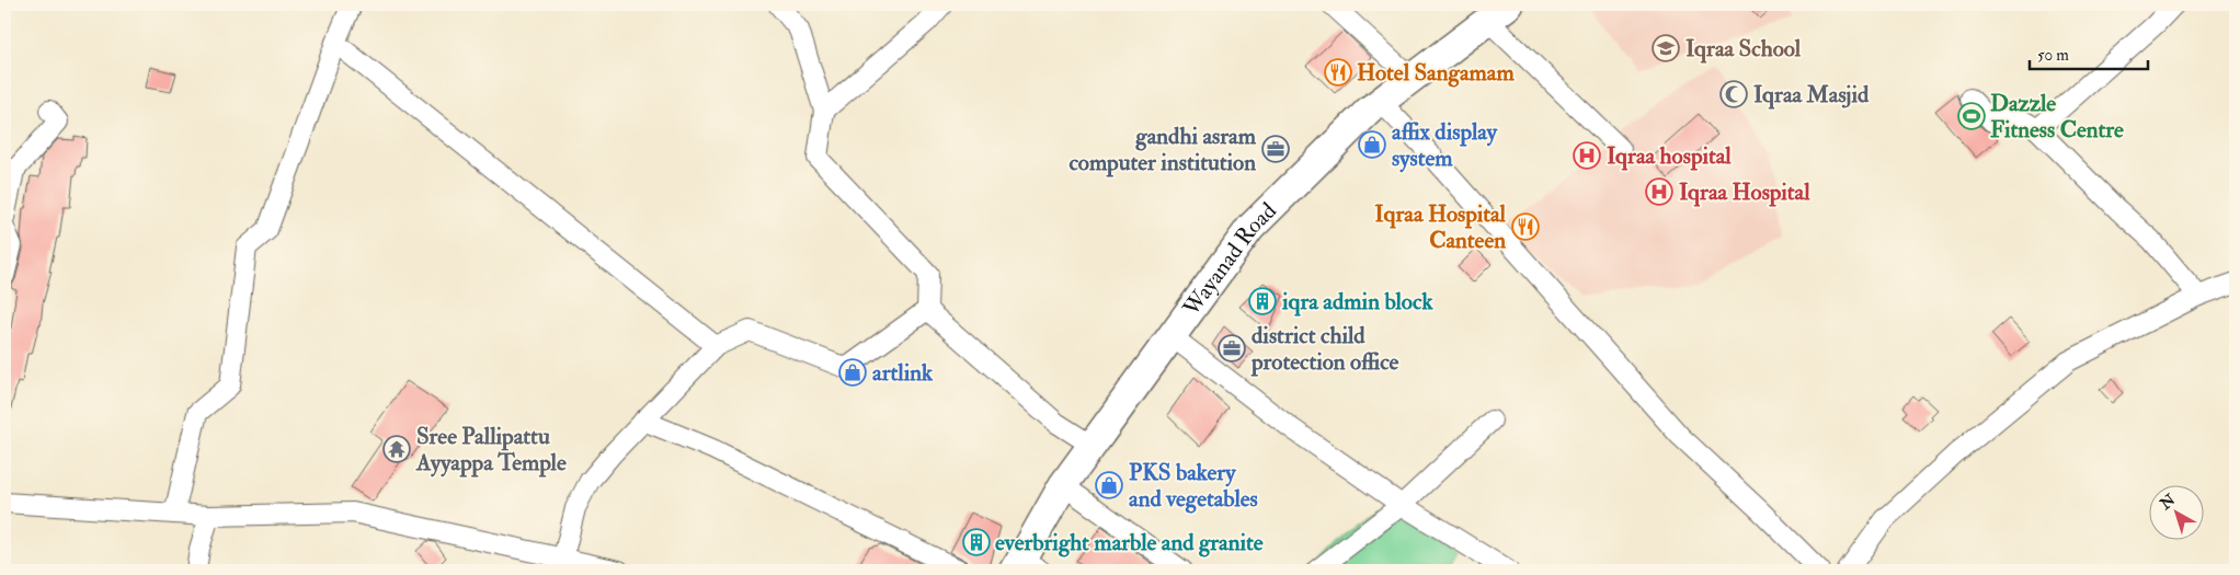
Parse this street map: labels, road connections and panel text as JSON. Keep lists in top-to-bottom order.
{
  "streets": {
    "main road": ["Wayanad Road"]
  },
  "places": {
    "school or university": ["Iqraa School"],
    "restaurant": ["Hotel Sangamam", "Iqraa Hospital Canteen"],
    "mosque": ["Iqraa Masjid"],
    "sports": ["Dazzle Fitness Centre"],
    "shop": ["affix display system", "artlink", "PKS bakery and vegetables"],
    "office": ["gandhi asram computer institution", "district child protection office"],
    "hospital": ["Iqraa hospital", "Iqraa Hospital"],
    "building": ["iqra admin block", "everbright marble and granite"],
    "temple": ["Sree Pallipattu Ayyappa Temple"]
  },
  "scale_bar": "50 m",
  "north": "top left"
}
